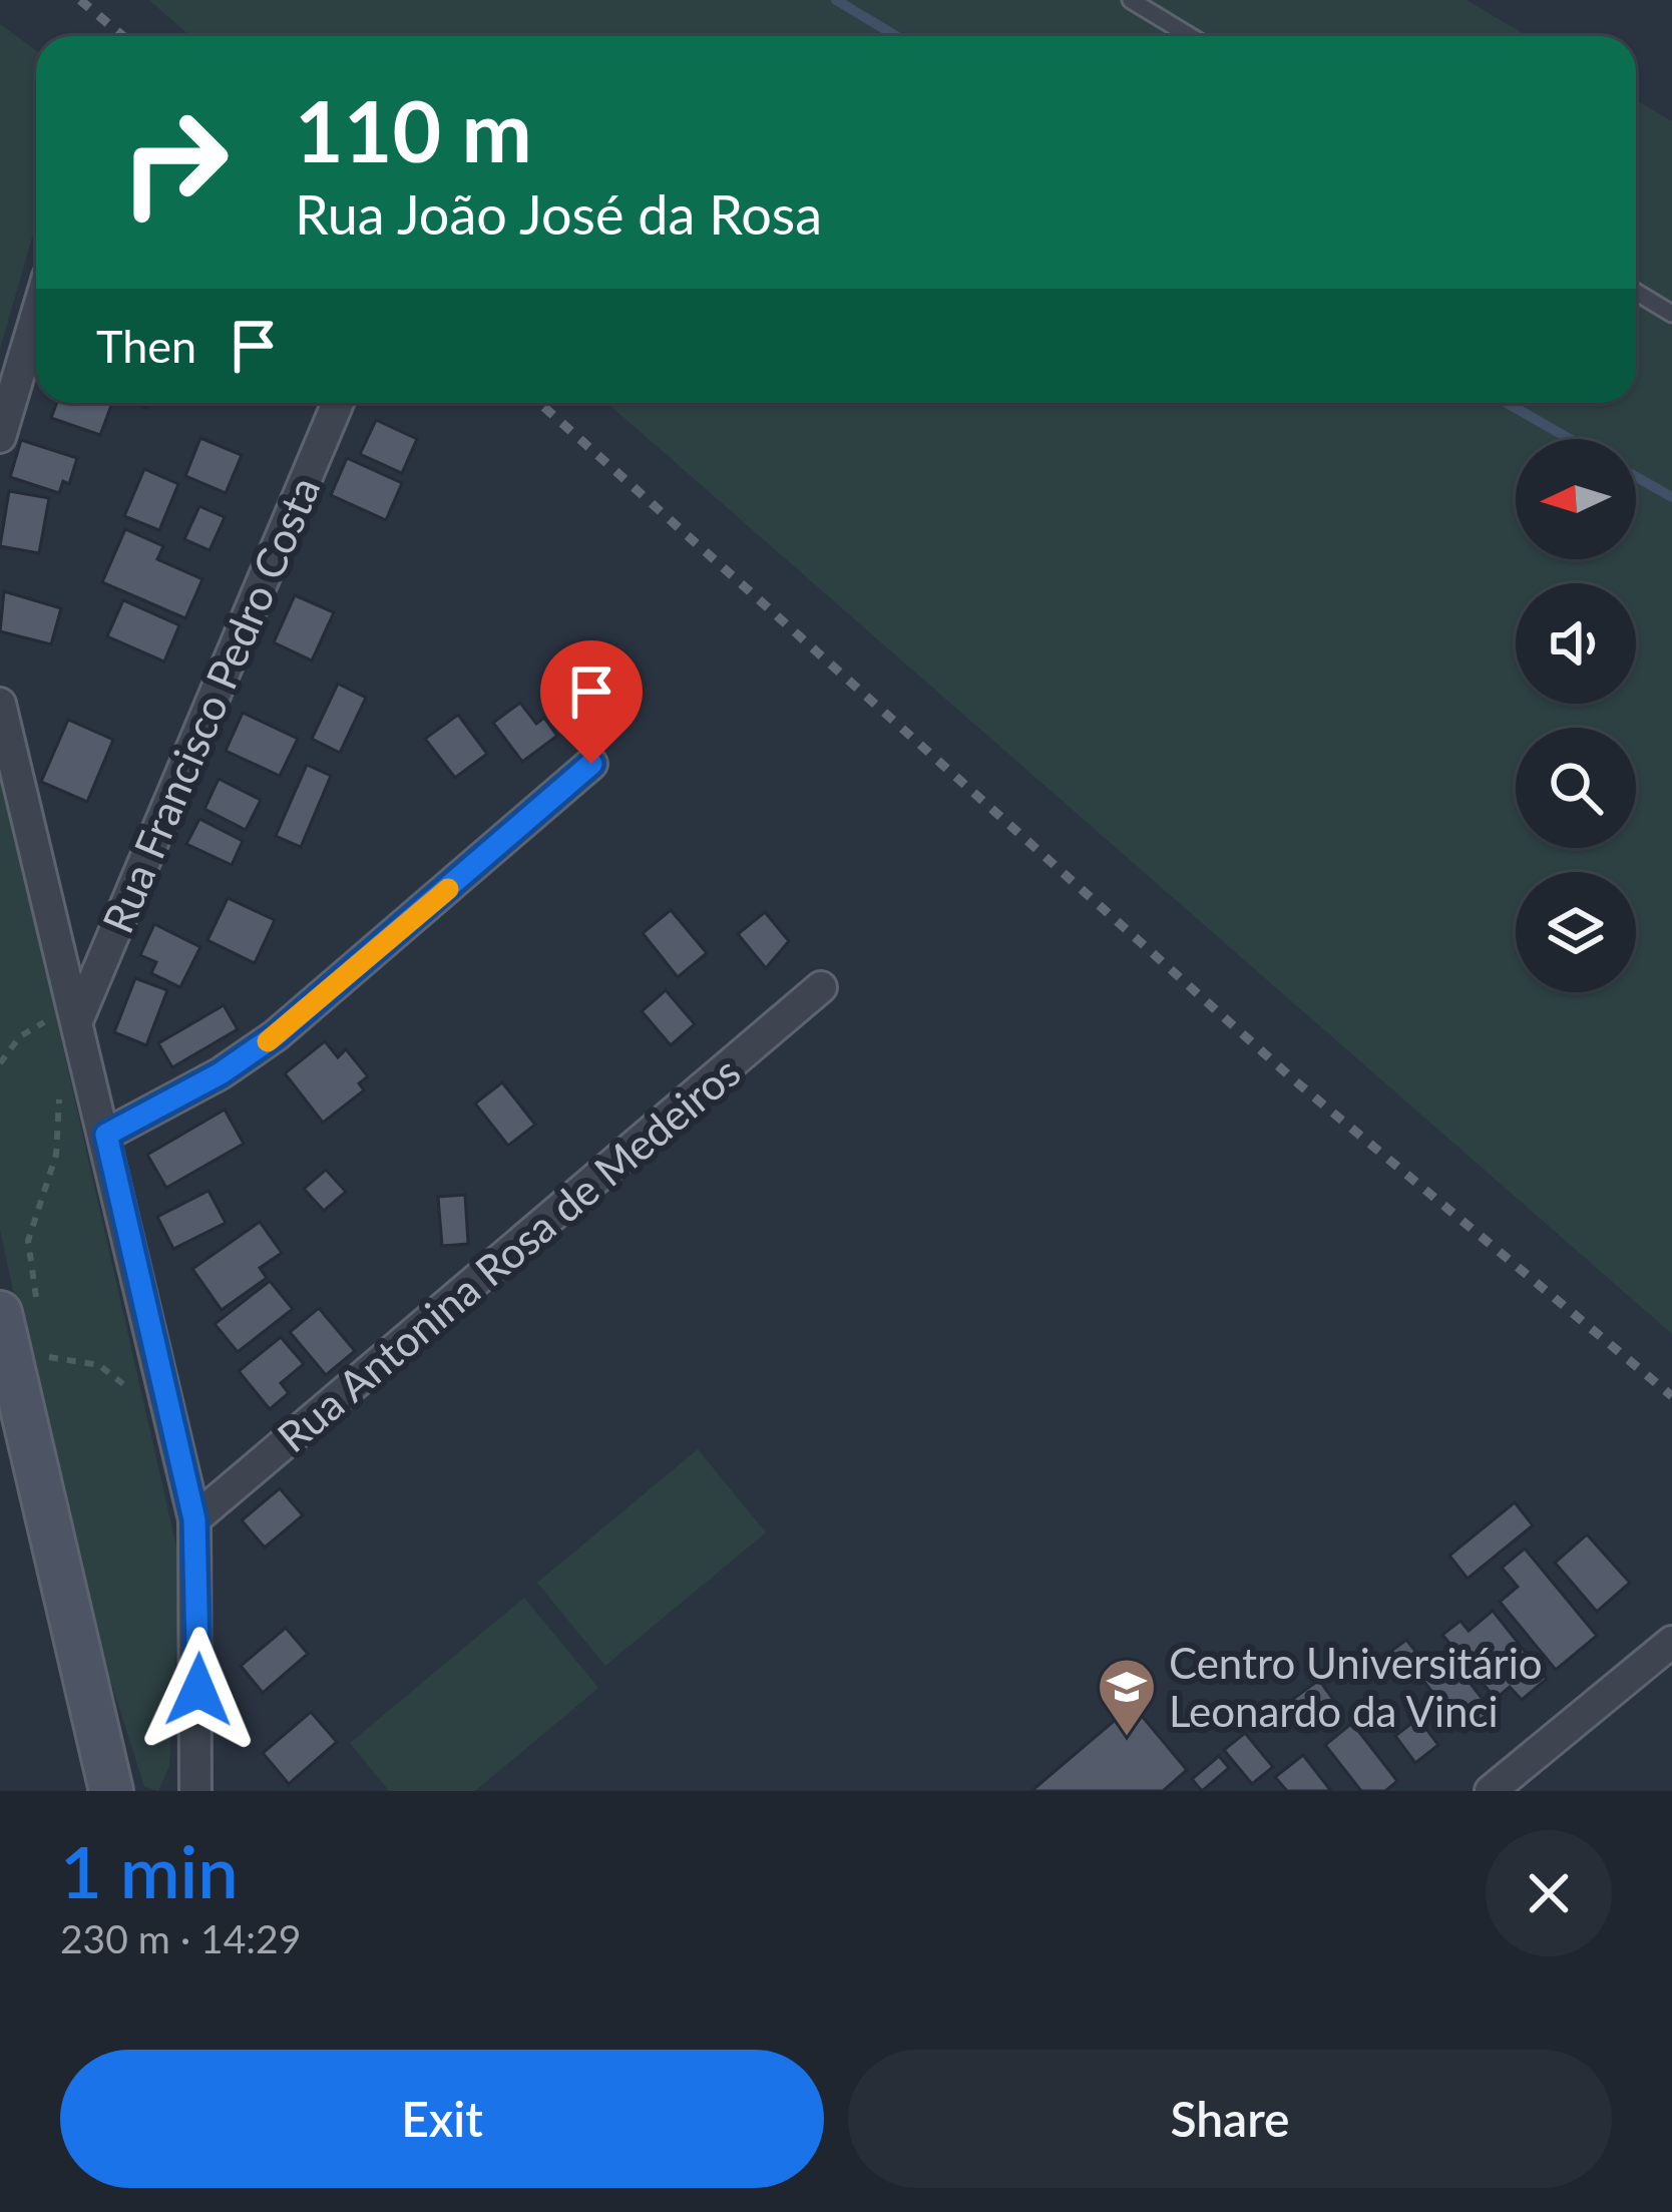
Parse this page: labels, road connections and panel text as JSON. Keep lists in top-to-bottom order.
{
  "streets": {
    "street": ["Rua Francisco Pedro Costa", "Rua Antonina Rosa de Medeiros"]
  },
  "places": {
    "school or university": ["Centro Universitário Leonardo da Vinci"]
  },
  "north": "left",
  "page": {
    "turn": ["110 m", "Rua João José da Rosa"],
    "then": "Then",
    "heading": ["1 min", "230 m · 14:29"],
    "buttons": ["Exit", "Share"]
  }
}
